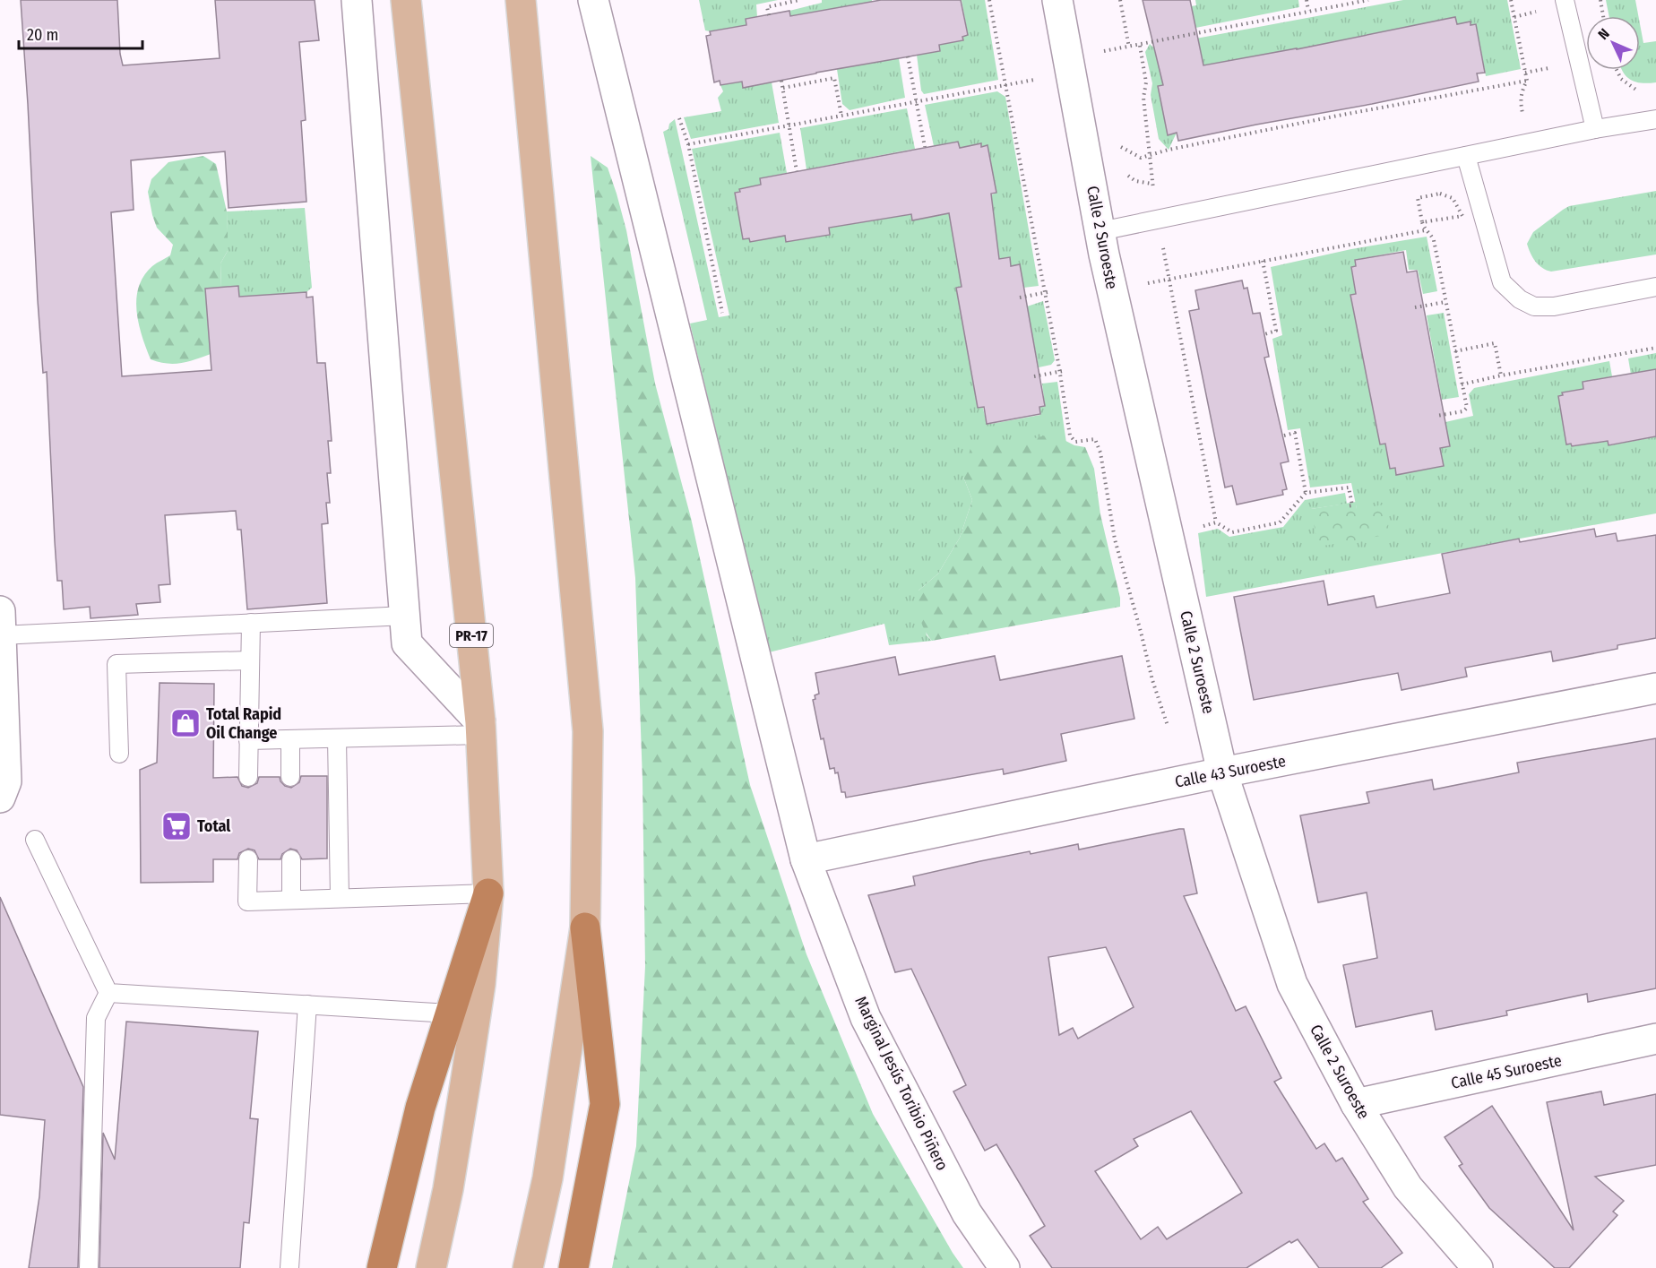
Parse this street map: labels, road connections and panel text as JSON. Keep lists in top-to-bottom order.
{
  "streets": {
    "main road": ["PR-17"],
    "street": [
      "Calle 2 Suroeste",
      "Calle 43 Suroeste",
      "Calle 45 Suroeste",
      "Marginal Jesús Toribio Piñero"
    ]
  },
  "crossings": [
    ["Calle 2 Suroeste", "Calle 43 Suroeste"],
    ["Calle 2 Suroeste", "Calle 45 Suroeste"],
    ["Calle 43 Suroeste", "Marginal Jesús Toribio Piñero"]
  ],
  "places": {
    "shop": ["Total Rapid Oil Change"],
    "supermarket": ["Total"]
  },
  "scale_bar": "20 m",
  "north": "top left"
}
